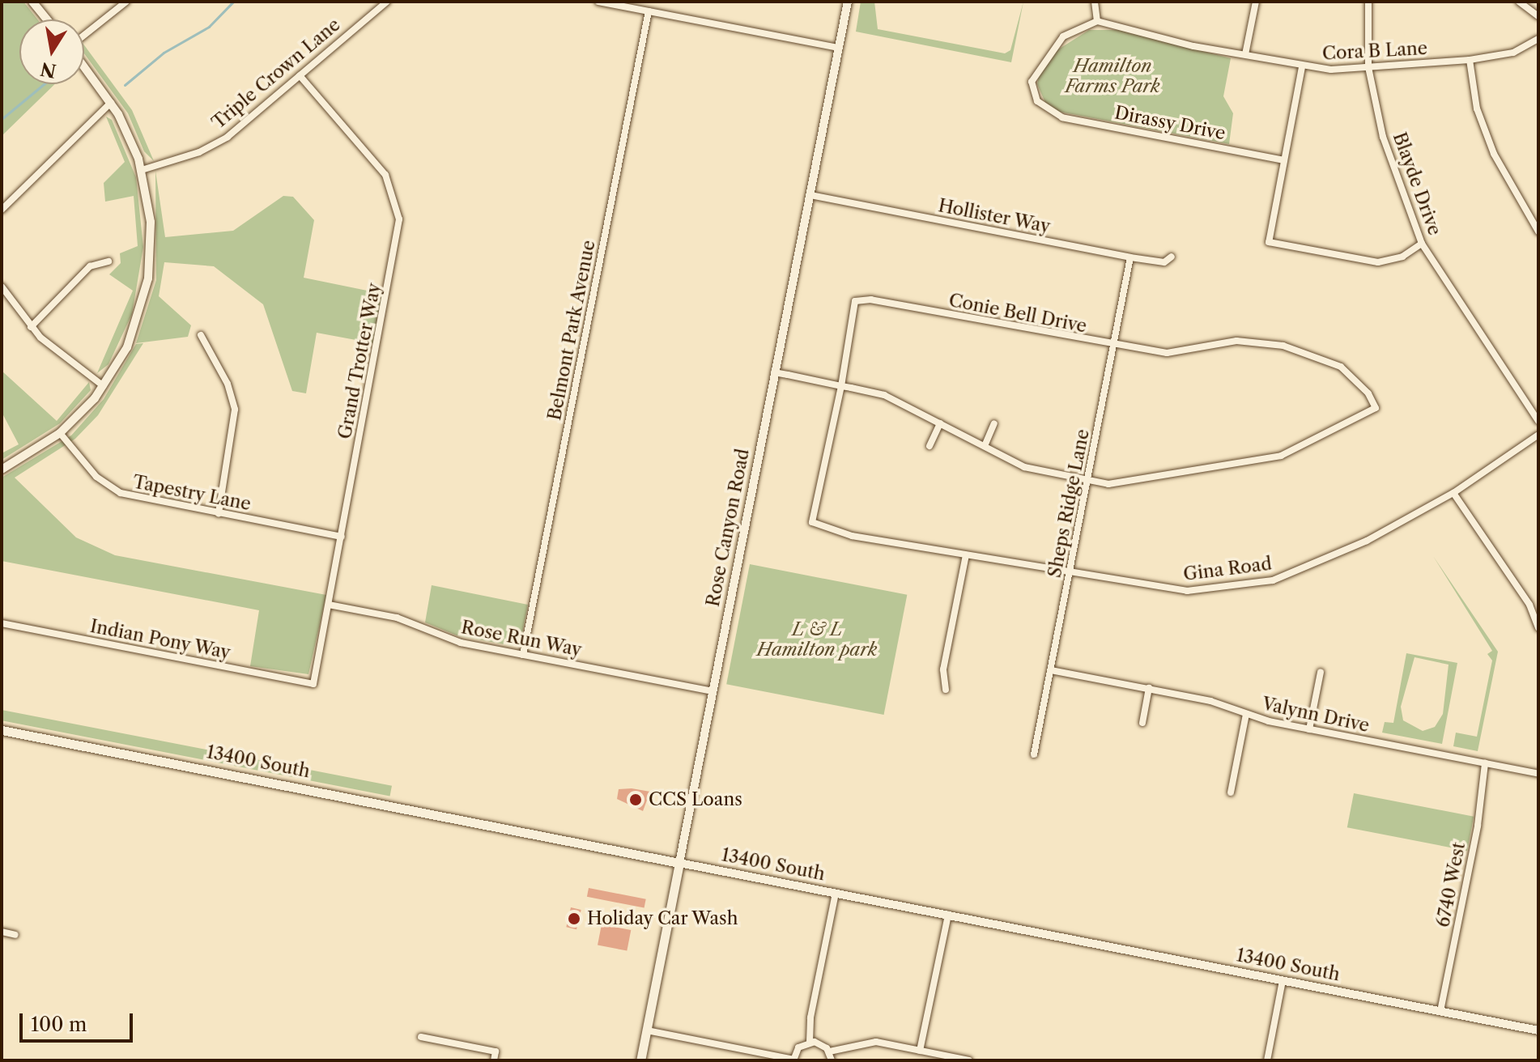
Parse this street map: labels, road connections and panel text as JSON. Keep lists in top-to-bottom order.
{
  "streets": {
    "main road": ["Rose Canyon Road", "13400 South"],
    "street": [
      "Cora B Lane",
      "Triple Crown Lane",
      "Dirassy Drive",
      "Blayde Drive",
      "Hollister Way",
      "Conie Bell Drive",
      "Belmont Park Avenue",
      "Grand Trotter Way",
      "Tapestry Lane",
      "Sheps Ridge Lane",
      "Gina Road",
      "Rose Run Way",
      "Indian Pony Way",
      "Valynn Drive",
      "6740 West"
    ]
  },
  "crossings": [
    ["Cora B Lane", "Dirassy Drive"],
    ["Cora B Lane", "Blayde Drive"],
    ["Triple Crown Lane", "Grand Trotter Way"],
    ["Hollister Way", "Sheps Ridge Lane"],
    ["Hollister Way", "Rose Canyon Road"],
    ["Conie Bell Drive", "Sheps Ridge Lane"],
    ["Conie Bell Drive", "Gina Road"],
    ["Belmont Park Avenue", "Rose Run Way"],
    ["Grand Trotter Way", "Tapestry Lane"],
    ["Grand Trotter Way", "Rose Run Way"],
    ["Grand Trotter Way", "Indian Pony Way"],
    ["Sheps Ridge Lane", "Gina Road"],
    ["Sheps Ridge Lane", "Valynn Drive"],
    ["Rose Canyon Road", "Rose Run Way"],
    ["Rose Canyon Road", "13400 South"],
    ["Valynn Drive", "6740 West"],
    ["13400 South", "6740 West"]
  ],
  "parks": ["Hamilton Farms Park", "L & L Hamilton park"],
  "places": ["CCS Loans", "Holiday Car Wash"],
  "scale_bar": "100 m",
  "north": "bottom"
}
